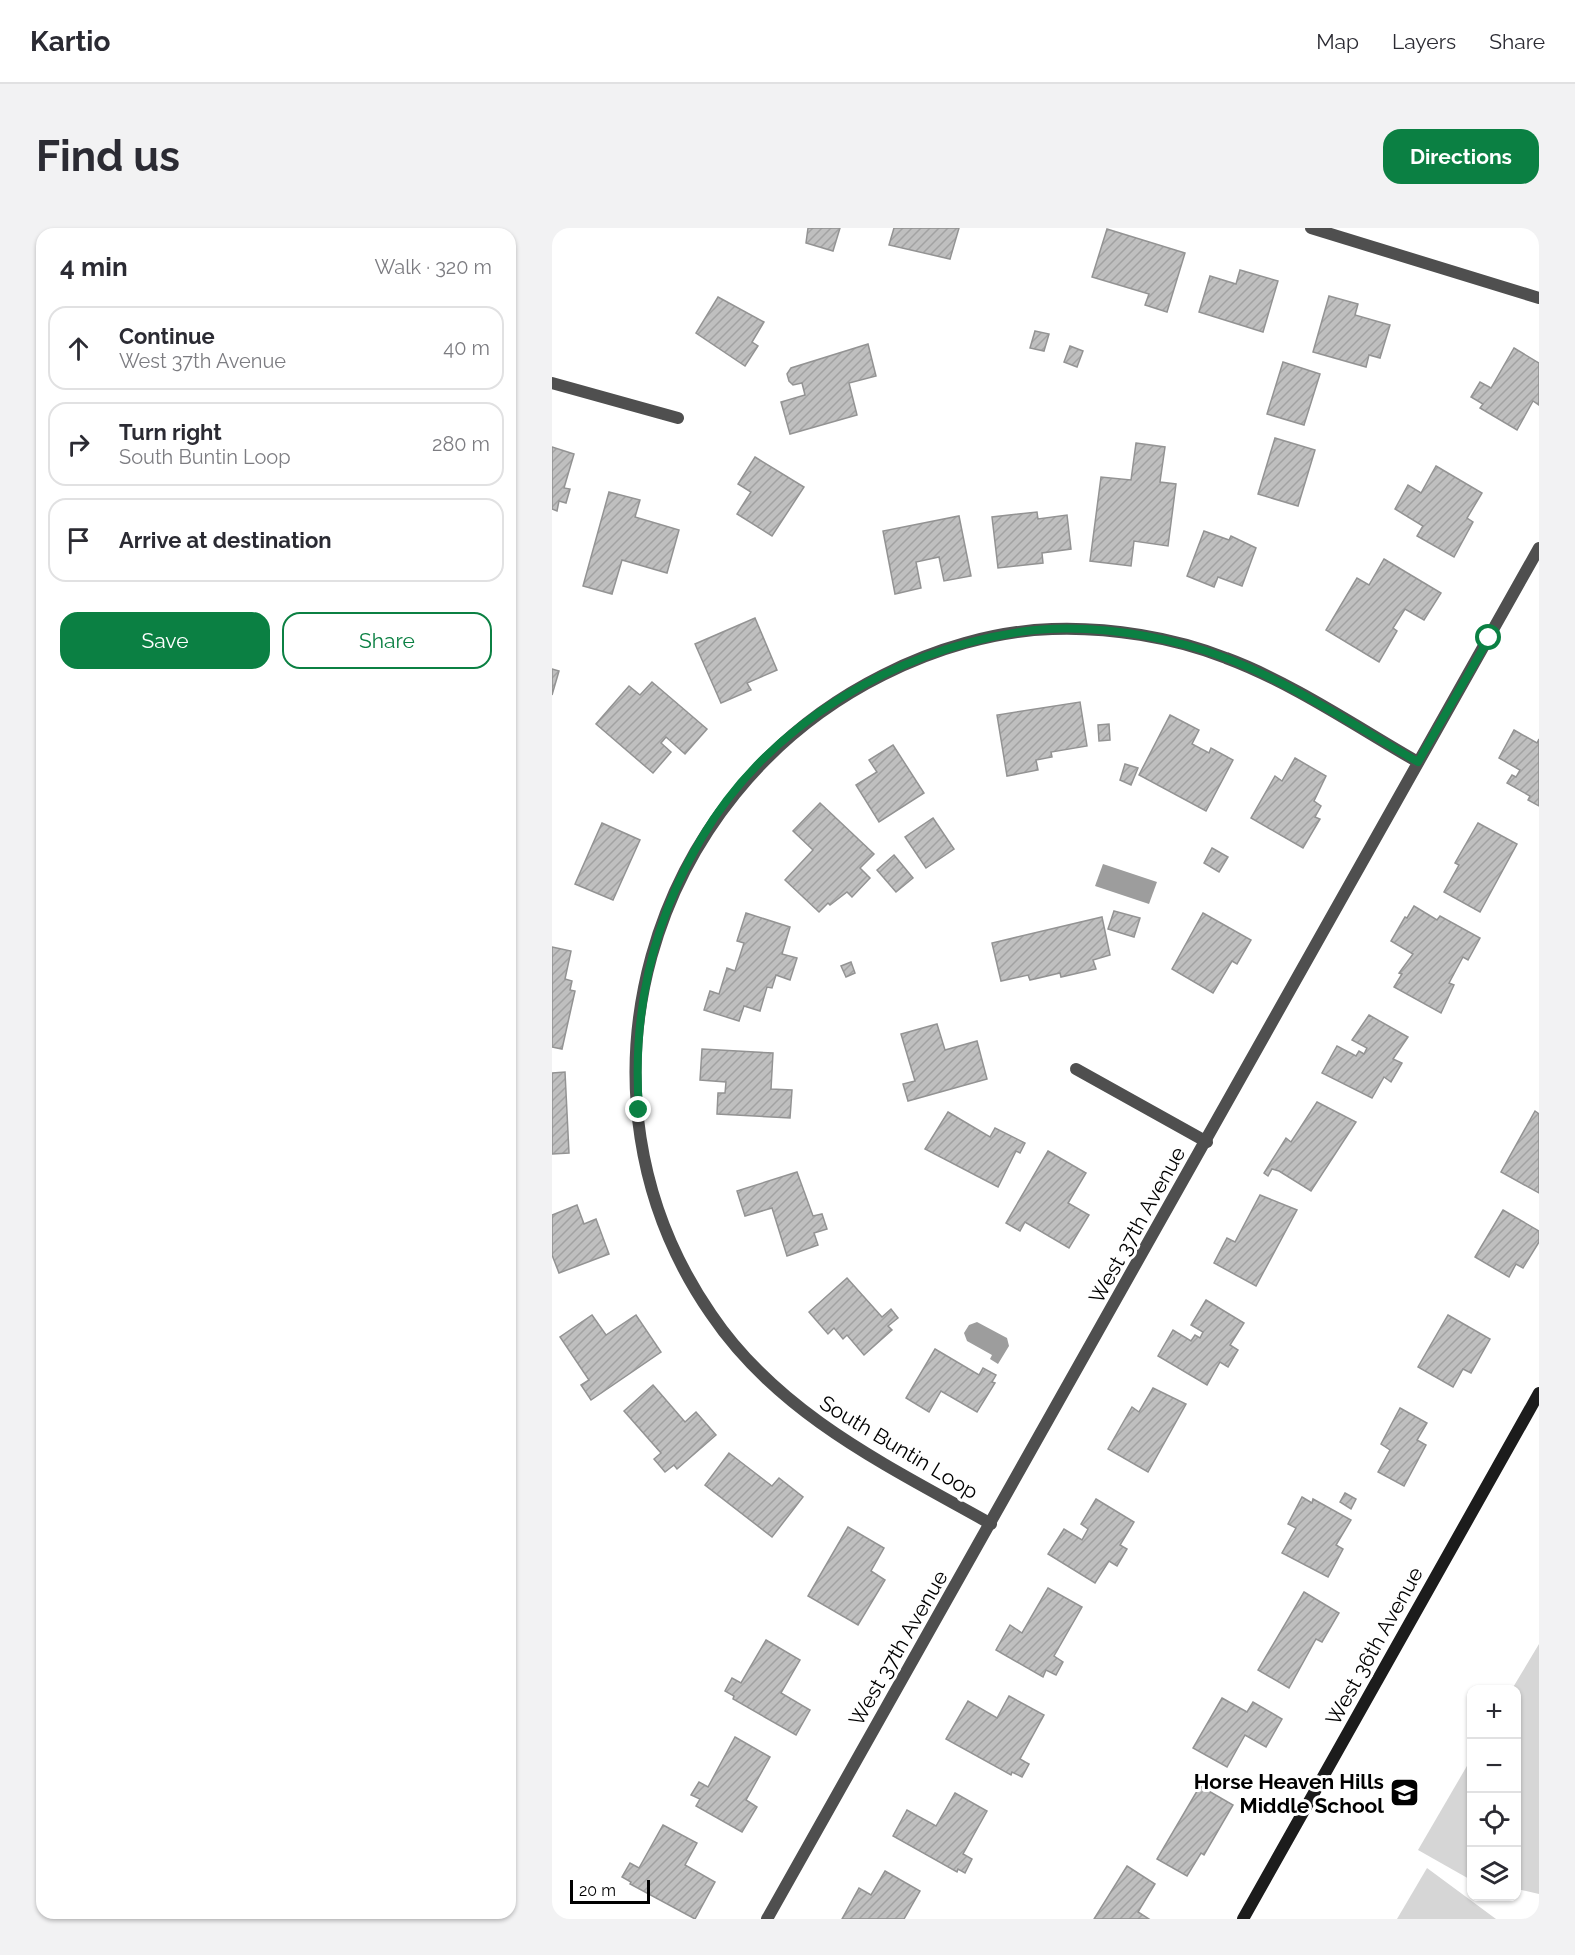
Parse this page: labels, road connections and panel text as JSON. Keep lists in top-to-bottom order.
{
  "streets": {
    "street": ["West 37th Avenue", "South Buntin Loop", "West 36th Avenue"]
  },
  "crossings": [
    ["West 37th Avenue", "South Buntin Loop"]
  ],
  "places": {
    "school or university": ["Horse Heaven Hills Middle School"]
  },
  "scale_bar": "20 m",
  "page": {
    "header": "Kartio",
    "nav": ["Map", "Layers", "Share"],
    "buttons": [
      "Directions",
      ["Save", "Share"]
    ],
    "title": "Find us",
    "heading": ["4 min", "Walk · 320 m"],
    "list": [
      ["Continue", "West 37th Avenue", "40 m"],
      ["Turn right", "South Buntin Loop", "280 m"],
      "Arrive at destination"
    ],
    "map_buttons": ["+", "−"],
    "scale": "20 m"
  }
}
